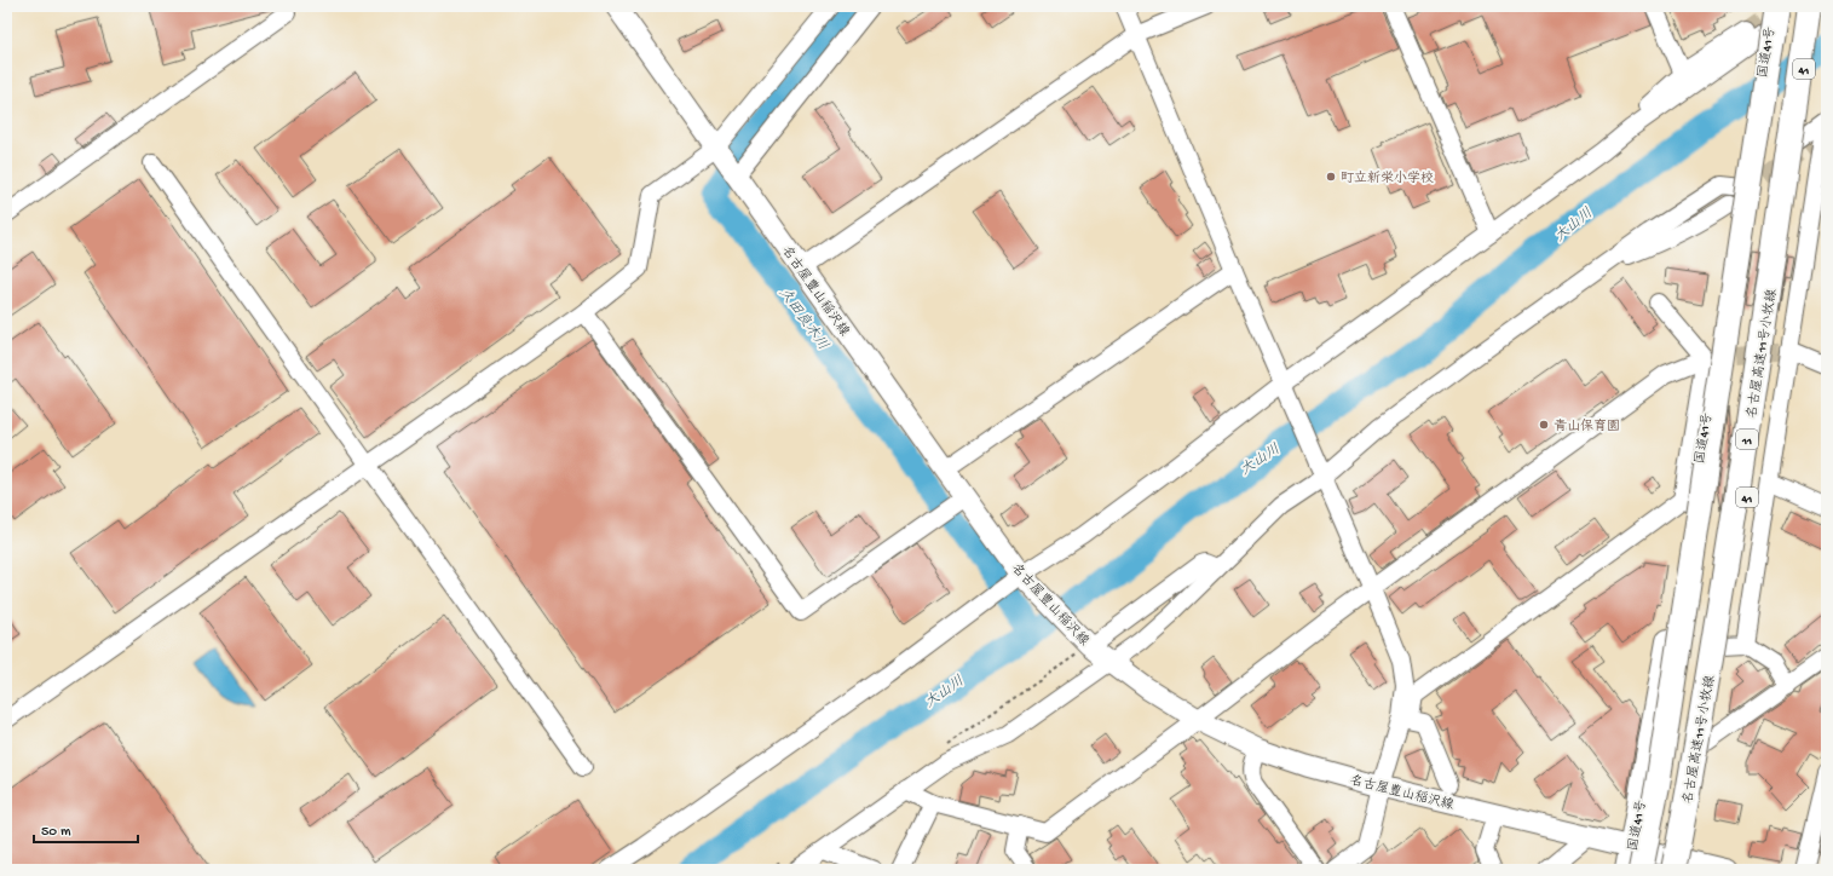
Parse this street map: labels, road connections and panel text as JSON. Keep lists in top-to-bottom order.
{
  "streets": {
    "highway": [
      "国道41号",
      "41",
      "名古屋高速11号小牧線",
      "11"
    ],
    "main road": ["名古屋豊山稲沢線"]
  },
  "crossings": [
    ["国道41号", "名古屋豊山稲沢線"],
    ["41", "名古屋豊山稲沢線"],
    ["41", "名古屋高速11号小牧線"],
    ["名古屋豊山稲沢線", "名古屋高速11号小牧線"]
  ],
  "water": ["大山川", "久田良木川"],
  "places": ["町立新栄小学校", "青山保育園"],
  "scale_bar": "50 m"
}
